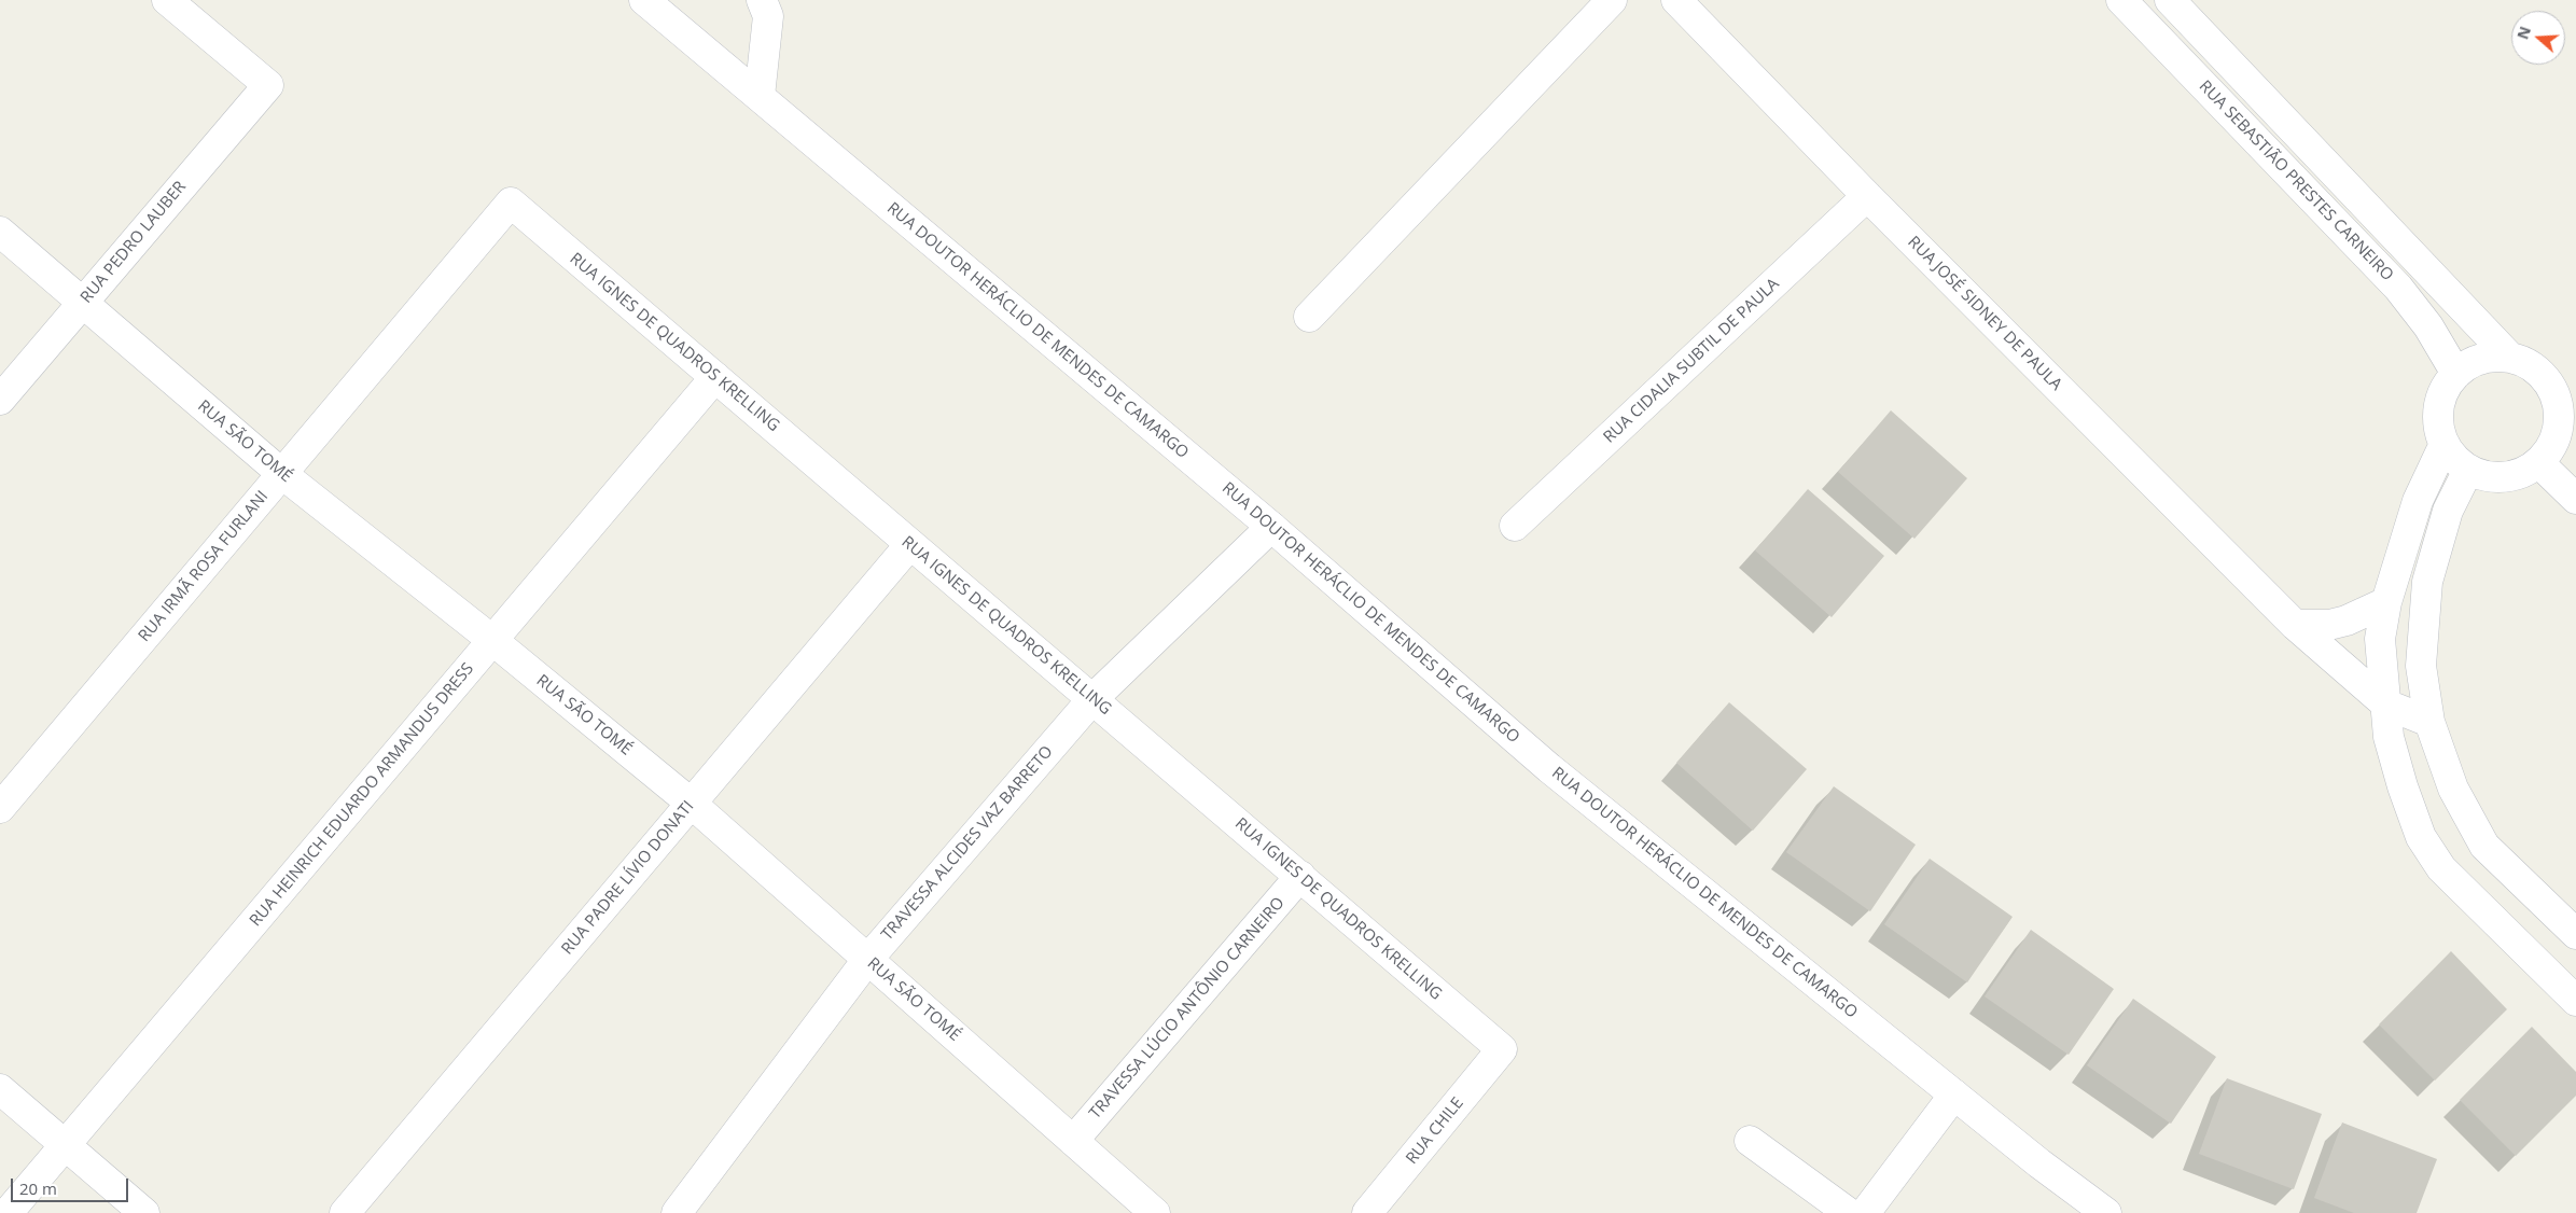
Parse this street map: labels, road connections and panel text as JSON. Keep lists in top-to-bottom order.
{
  "streets": {
    "street": [
      "RUA SEBASTIÃO PRESTES CARNEIRO",
      "RUA PEDRO LAUBER",
      "RUA JOSÉ SIDNEY DE PAULA",
      "RUA DOUTOR HERÁCLIO DE MENDES DE CAMARGO",
      "RUA IGNES DE QUADROS KRELLING",
      "RUA CIDALIA SUBTIL DE PAULA",
      "RUA SÃO TOMÉ",
      "RUA IRMÃ ROSA FURLANI",
      "RUA HEINRICH EDUARDO ARMANDUS DRESS",
      "TRAVESSA ALCIDES VAZ BARRETO",
      "RUA PADRE LÍVIO DONATI",
      "TRAVESSA LÚCIO ANTÔNIO CARNEIRO",
      "RUA CHILE"
    ]
  },
  "crossings": [
    ["RUA PEDRO LAUBER", "RUA SÃO TOMÉ"],
    ["RUA JOSÉ SIDNEY DE PAULA", "RUA CIDALIA SUBTIL DE PAULA"],
    ["RUA DOUTOR HERÁCLIO DE MENDES DE CAMARGO", "TRAVESSA ALCIDES VAZ BARRETO"],
    ["RUA IGNES DE QUADROS KRELLING", "RUA IRMÃ ROSA FURLANI"],
    ["RUA IGNES DE QUADROS KRELLING", "RUA HEINRICH EDUARDO ARMANDUS DRESS"],
    ["RUA IGNES DE QUADROS KRELLING", "TRAVESSA ALCIDES VAZ BARRETO"],
    ["RUA IGNES DE QUADROS KRELLING", "RUA PADRE LÍVIO DONATI"],
    ["RUA IGNES DE QUADROS KRELLING", "TRAVESSA LÚCIO ANTÔNIO CARNEIRO"],
    ["RUA IGNES DE QUADROS KRELLING", "RUA CHILE"],
    ["RUA SÃO TOMÉ", "RUA IRMÃ ROSA FURLANI"],
    ["RUA SÃO TOMÉ", "RUA HEINRICH EDUARDO ARMANDUS DRESS"],
    ["RUA SÃO TOMÉ", "TRAVESSA ALCIDES VAZ BARRETO"],
    ["RUA SÃO TOMÉ", "RUA PADRE LÍVIO DONATI"],
    ["RUA SÃO TOMÉ", "TRAVESSA LÚCIO ANTÔNIO CARNEIRO"]
  ],
  "scale_bar": "20 m",
  "north": "left"
}
